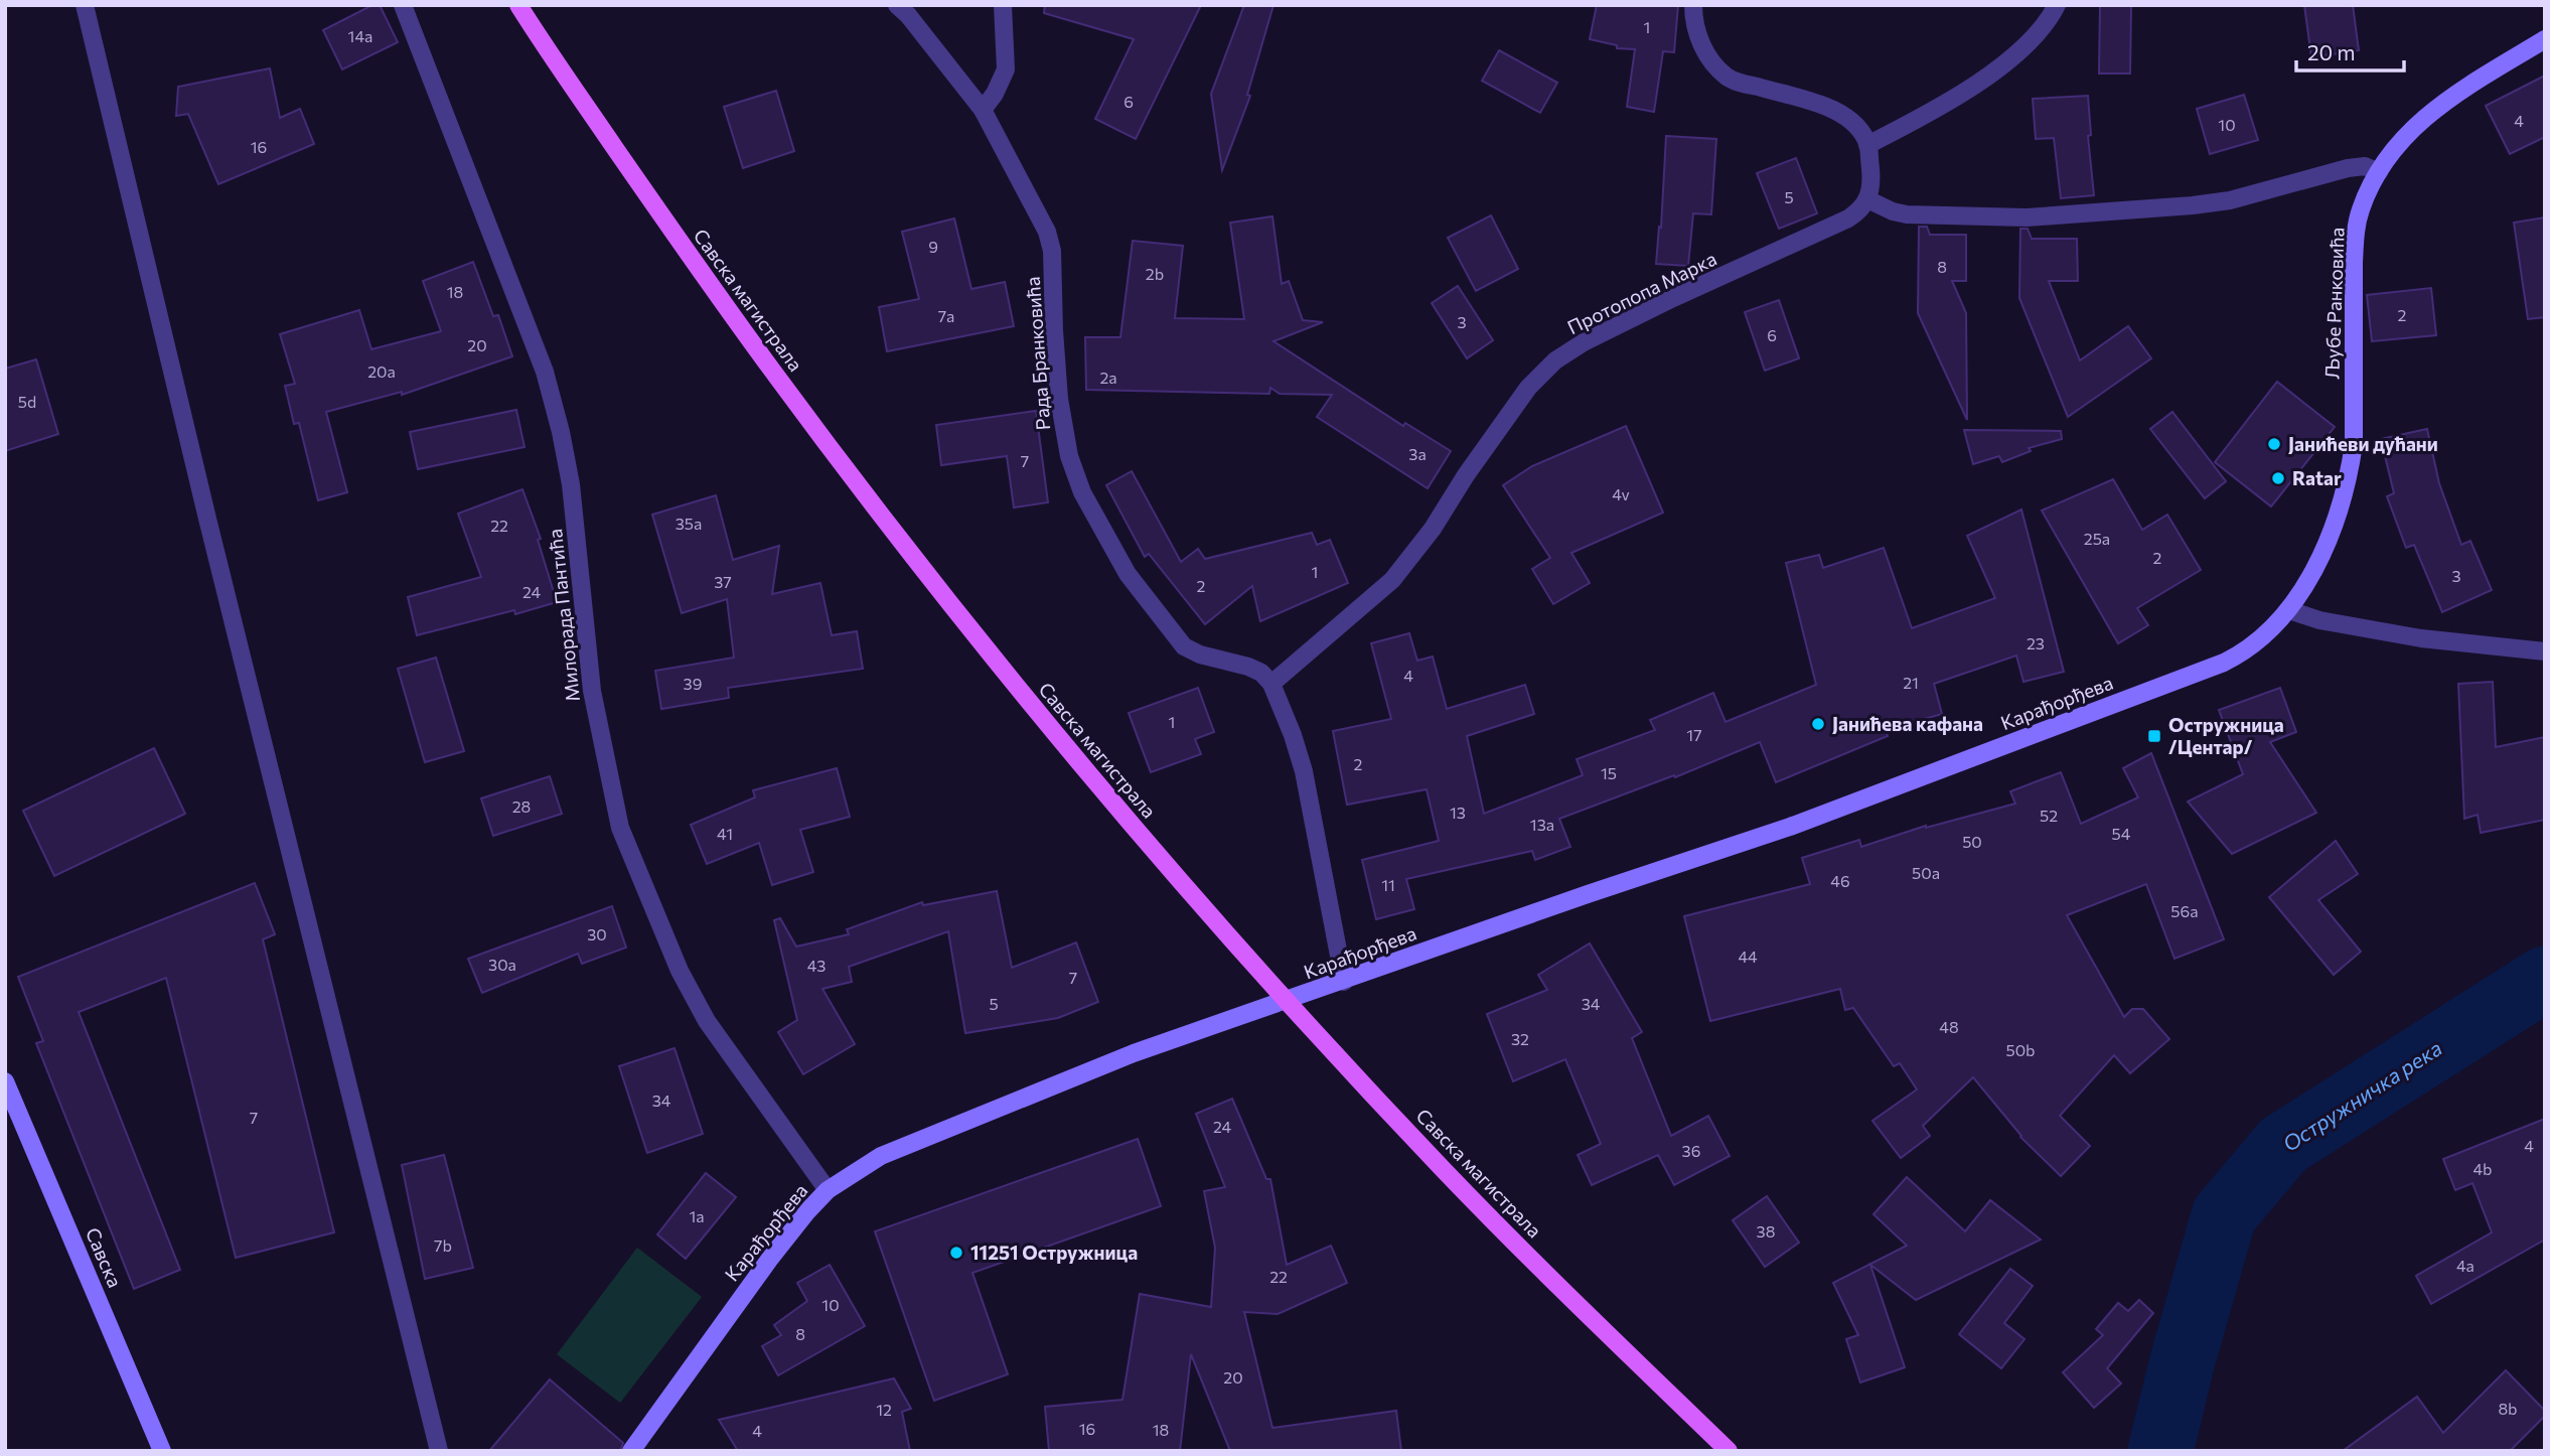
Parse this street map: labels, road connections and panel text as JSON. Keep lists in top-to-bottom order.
{
  "streets": {
    "main road": ["Савска магистрала"],
    "street": [
      "Протопопа Марка",
      "Љубе Ранковића",
      "Рада Бранковића",
      "Милорада Пантића",
      "Карађорђева",
      "Савска"
    ]
  },
  "crossings": [
    ["Протопопа Марка", "Рада Бранковића"],
    ["Љубе Ранковића", "Карађорђева"],
    ["Милорада Пантића", "Карађорђева"]
  ],
  "water": ["Остружничка река"],
  "places": {
    "other": [
      "Јанићеви дућани",
      "Ratar",
      "Јанићева кафана",
      "11251 Остружница"
    ],
    "transit": ["Остружница /Центар/"]
  },
  "house_numbers": [
    "1",
    "14a",
    "6",
    "4",
    "10",
    "16",
    "5",
    "9",
    "8",
    "2b",
    "18",
    "2",
    "7a",
    "3",
    "6",
    "20",
    "20a",
    "2a",
    "5d",
    "3a",
    "7",
    "4v",
    "35a",
    "22",
    "25a",
    "2",
    "1",
    "3",
    "37",
    "2",
    "24",
    "23",
    "4",
    "21",
    "39",
    "1",
    "17",
    "2",
    "15",
    "28",
    "13",
    "52",
    "13a",
    "41",
    "54",
    "50",
    "50a",
    "46",
    "11",
    "56a",
    "30",
    "44",
    "30a",
    "43",
    "7",
    "5",
    "34",
    "48",
    "32",
    "50b",
    "34",
    "7",
    "24",
    "4",
    "36",
    "4b",
    "1a",
    "38",
    "7b",
    "4a",
    "22",
    "10",
    "8",
    "20",
    "8b",
    "12",
    "16",
    "18",
    "4"
  ],
  "scale_bar": "20 m"
}
